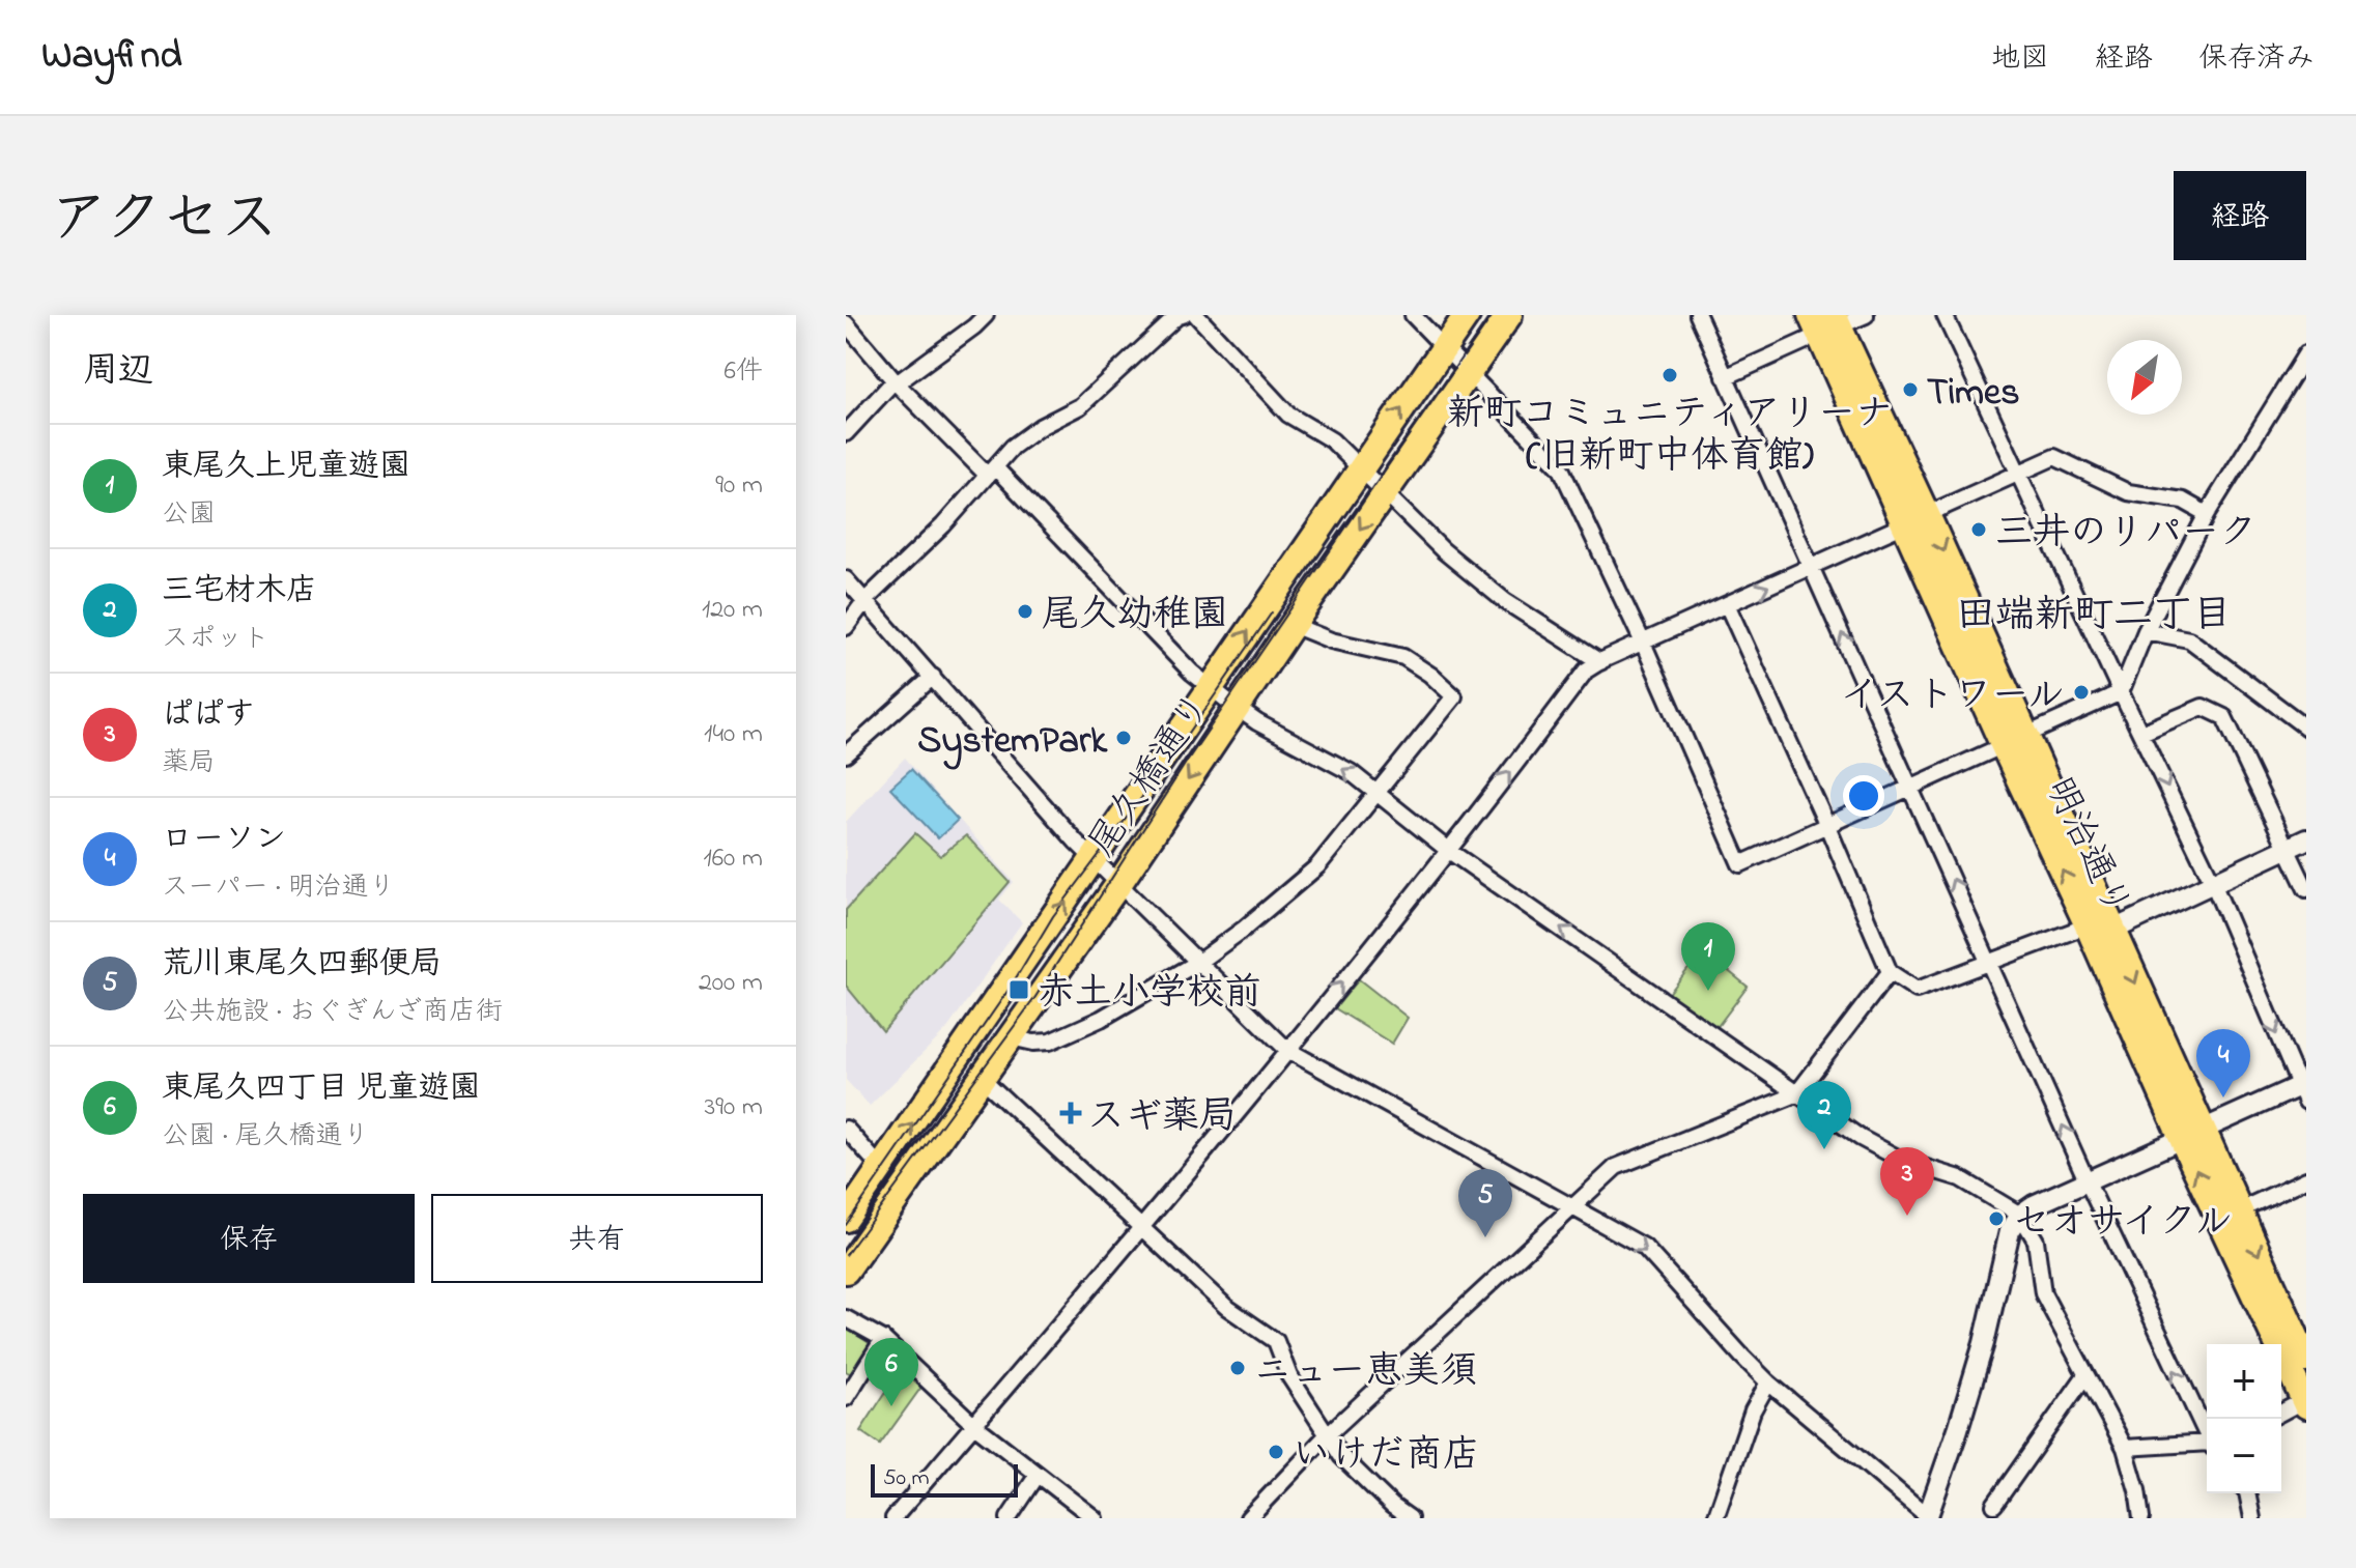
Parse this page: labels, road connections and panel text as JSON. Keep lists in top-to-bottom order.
{
  "streets": {
    "main road": ["尾久橋通り", "明治通り"]
  },
  "districts": ["田端新町二丁目"],
  "places": {
    "other": [
      "新町コミュニティアリーナ (旧新町中体育館)",
      "Times",
      "三井のリパーク",
      "尾久幼稚園",
      "イストワール",
      "SystemPark",
      "セオサイクル",
      "ニュー恵美須",
      "いけだ商店"
    ],
    "transit": ["赤土小学校前"],
    "health": ["スギ薬局"]
  },
  "scale_bar": "50 m",
  "north": "bottom left",
  "page": {
    "header": "Wayfind",
    "nav": ["地図", "経路", "保存済み"],
    "title": "アクセス",
    "buttons": [
      "経路",
      ["保存", "共有"]
    ],
    "heading": ["周辺", "6件"],
    "list": [
      {
        "mark": "1",
        "name": "東尾久上児童遊園",
        "note": "公園",
        "value": "90 m"
      },
      {
        "mark": "2",
        "name": "三宅材木店",
        "note": "スポット",
        "value": "120 m"
      },
      {
        "mark": "3",
        "name": "ぱぱす",
        "note": "薬局",
        "value": "140 m"
      },
      {
        "mark": "4",
        "name": "ローソン",
        "note": "スーパー · 明治通り",
        "value": "160 m"
      },
      {
        "mark": "5",
        "name": "荒川東尾久四郵便局",
        "note": "公共施設 · おぐぎんざ商店街",
        "value": "200 m"
      },
      {
        "mark": "6",
        "name": "東尾久四丁目 児童遊園",
        "note": "公園 · 尾久橋通り",
        "value": "390 m"
      }
    ],
    "pins": [
      "1",
      "4",
      "2",
      "3",
      "5",
      "6"
    ],
    "map_buttons": ["+", "−"],
    "scale": "50 m"
  }
}
